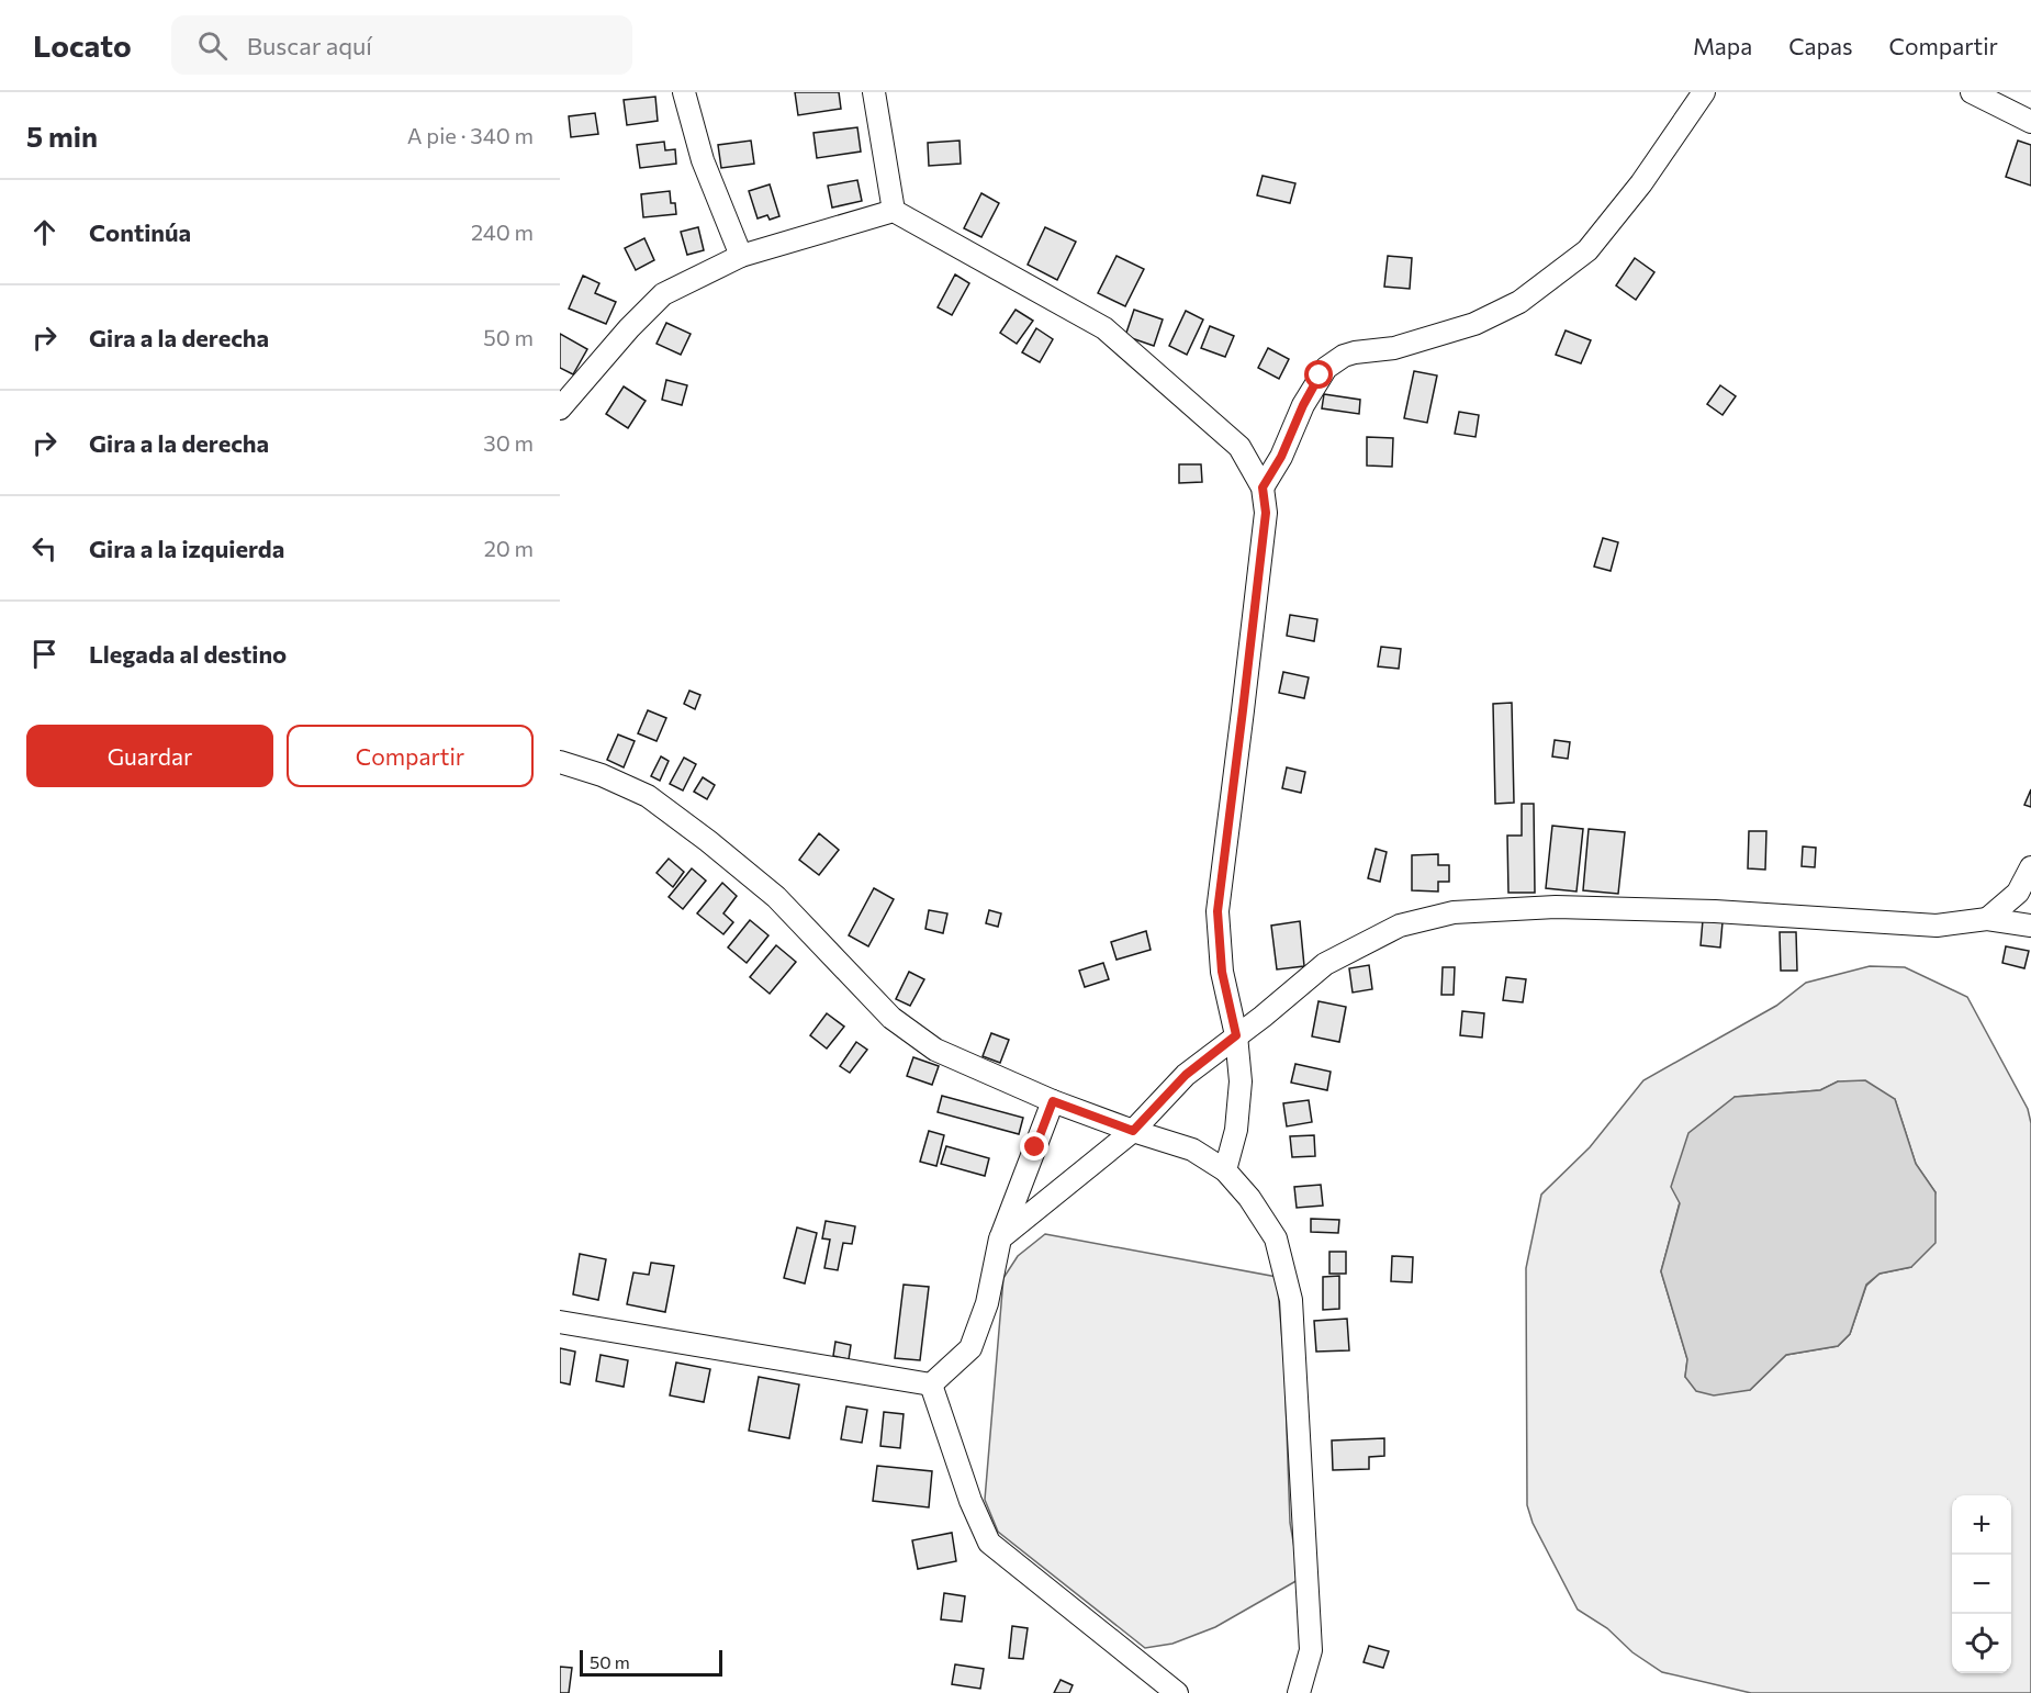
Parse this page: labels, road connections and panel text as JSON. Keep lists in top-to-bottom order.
{
  "scale_bar": "50 m",
  "page": {
    "header": "Locato",
    "search": "Buscar aquí",
    "nav": ["Mapa", "Capas", "Compartir"],
    "heading": ["5 min", "A pie · 340 m"],
    "list": [
      ["Continúa", "240 m"],
      ["Gira a la derecha", "50 m"],
      ["Gira a la derecha", "30 m"],
      ["Gira a la izquierda", "20 m"],
      "Llegada al destino"
    ],
    "buttons": ["Guardar", "Compartir"],
    "map_buttons": ["+", "−"],
    "scale": "50 m"
  }
}
